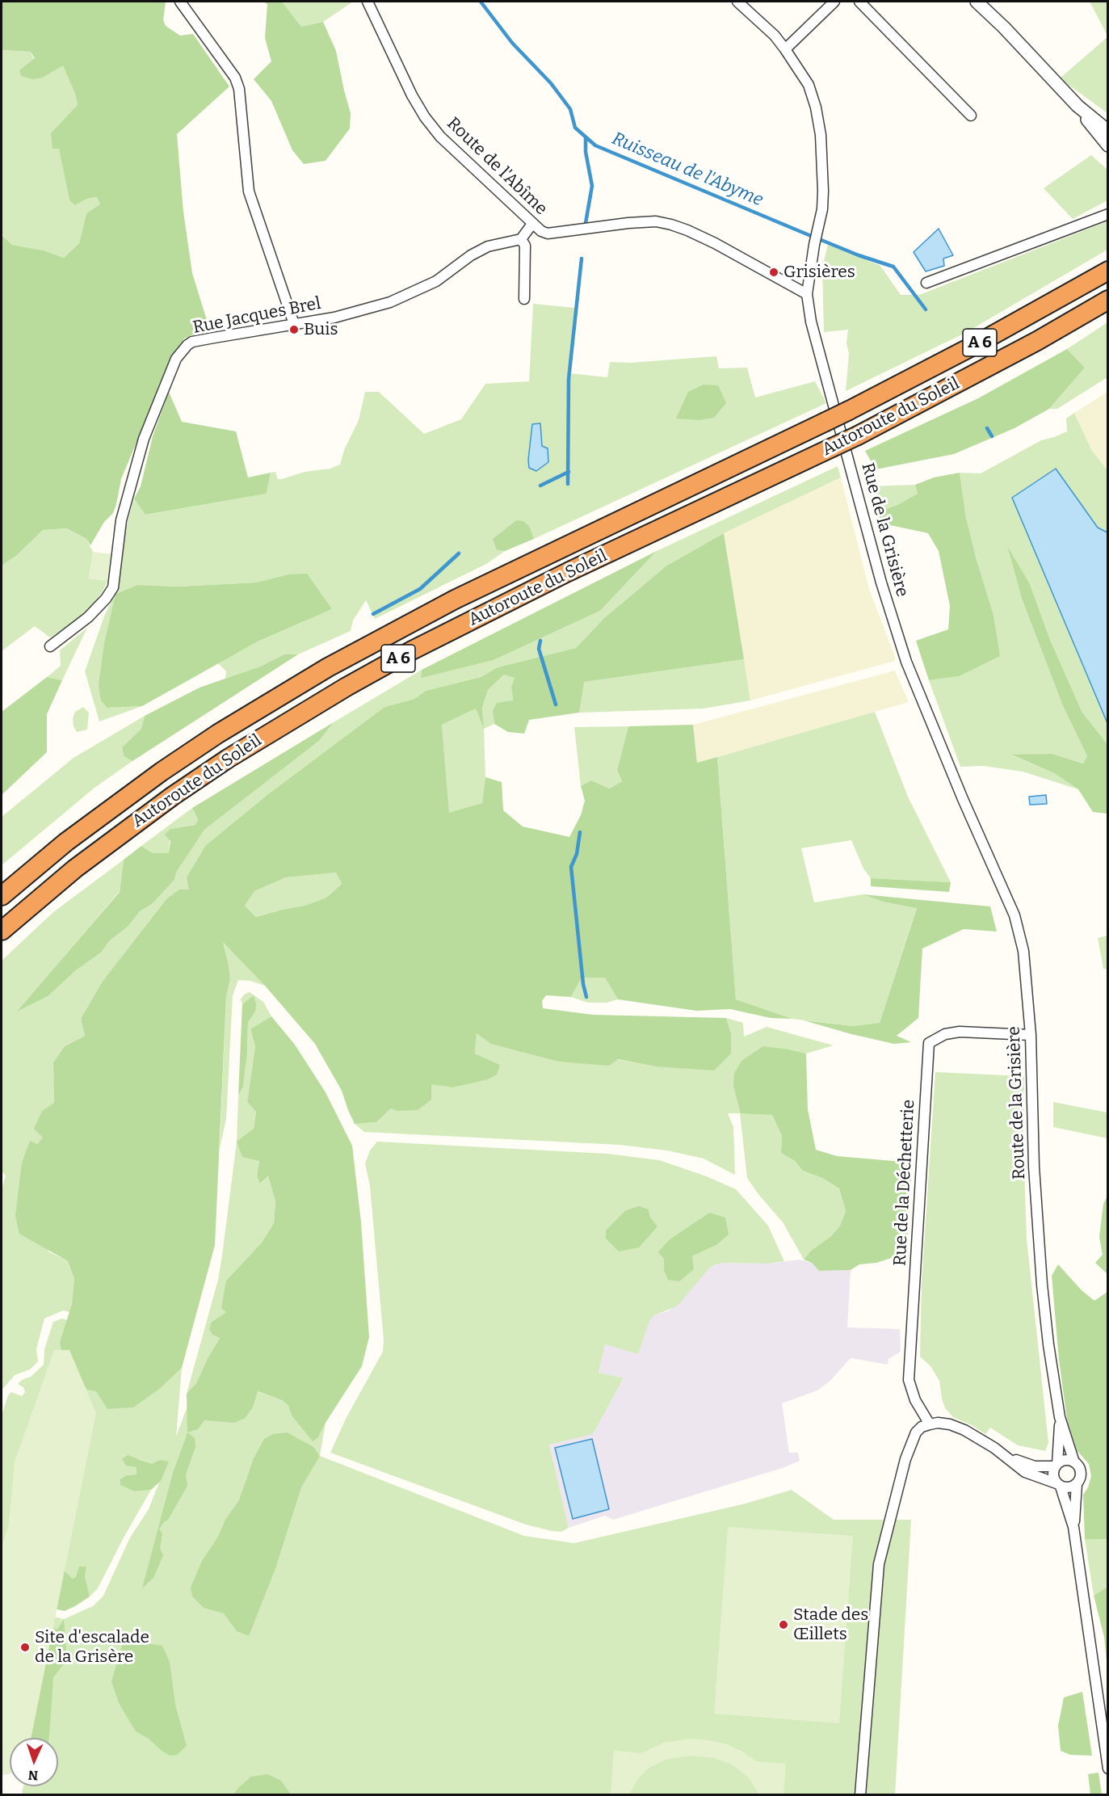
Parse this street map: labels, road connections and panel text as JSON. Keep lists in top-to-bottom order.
{
  "streets": {
    "highway": ["A 6", "Autoroute du Soleil"],
    "street": [
      "Route de l'Abîme",
      "Rue Jacques Brel",
      "Rue de la Grisière",
      "Route de la Grisière",
      "Rue de la Déchetterie"
    ]
  },
  "crossings": [
    ["Route de l'Abîme", "Rue de la Grisière"],
    ["Rue de la Grisière", "Route de la Grisière"],
    ["Route de la Grisière", "Rue de la Déchetterie"]
  ],
  "water": ["Ruisseau de l'Abyme"],
  "places": [
    "Grisières",
    "Buis",
    "Stade des Œillets",
    "Site d'escalade de la Grisère"
  ],
  "north": "bottom"
}
